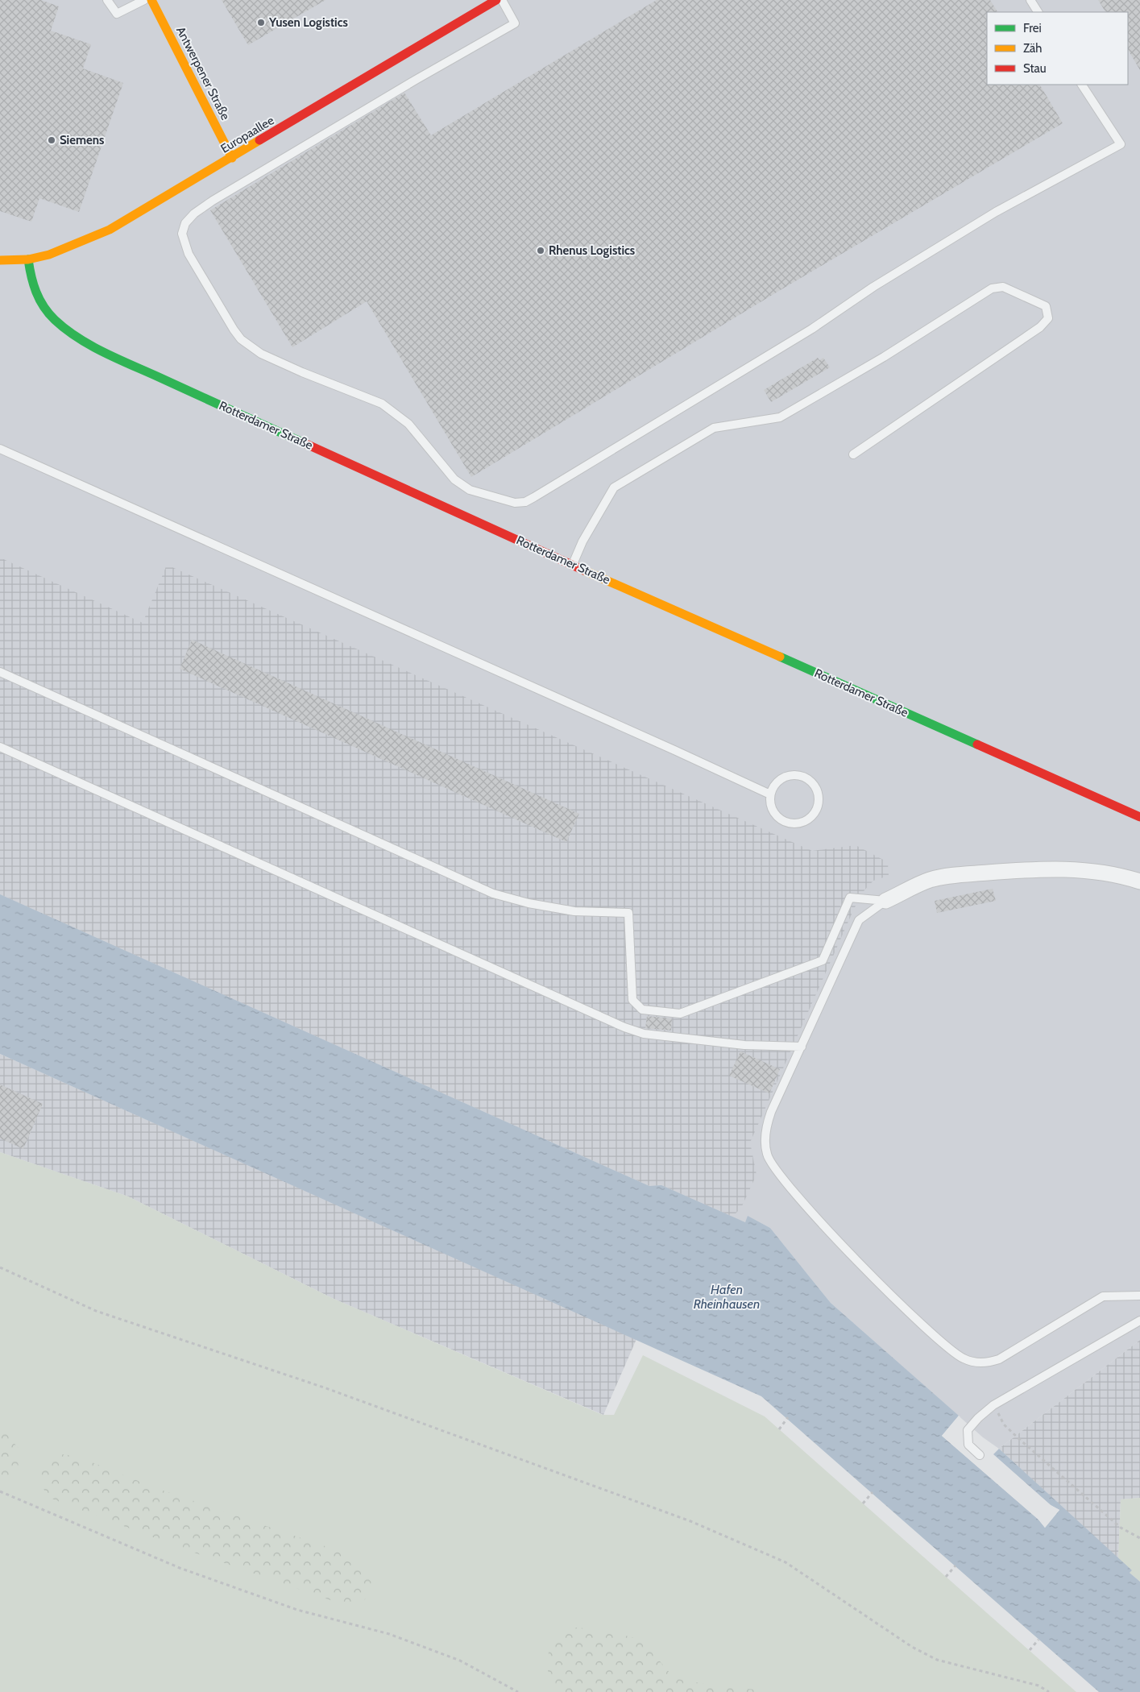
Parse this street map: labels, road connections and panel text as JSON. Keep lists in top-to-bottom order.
{
  "streets": {
    "street": ["Antwerpener Straße", "Europaallee", "Rotterdamer Straße"]
  },
  "crossings": [
    ["Antwerpener Straße", "Europaallee"],
    ["Europaallee", "Rotterdamer Straße"]
  ],
  "water": ["Hafen Rheinhausen"],
  "places": ["Yusen Logistics", "Siemens", "Rhenus Logistics"],
  "legend": ["Frei", "Zäh", "Stau"]
}
